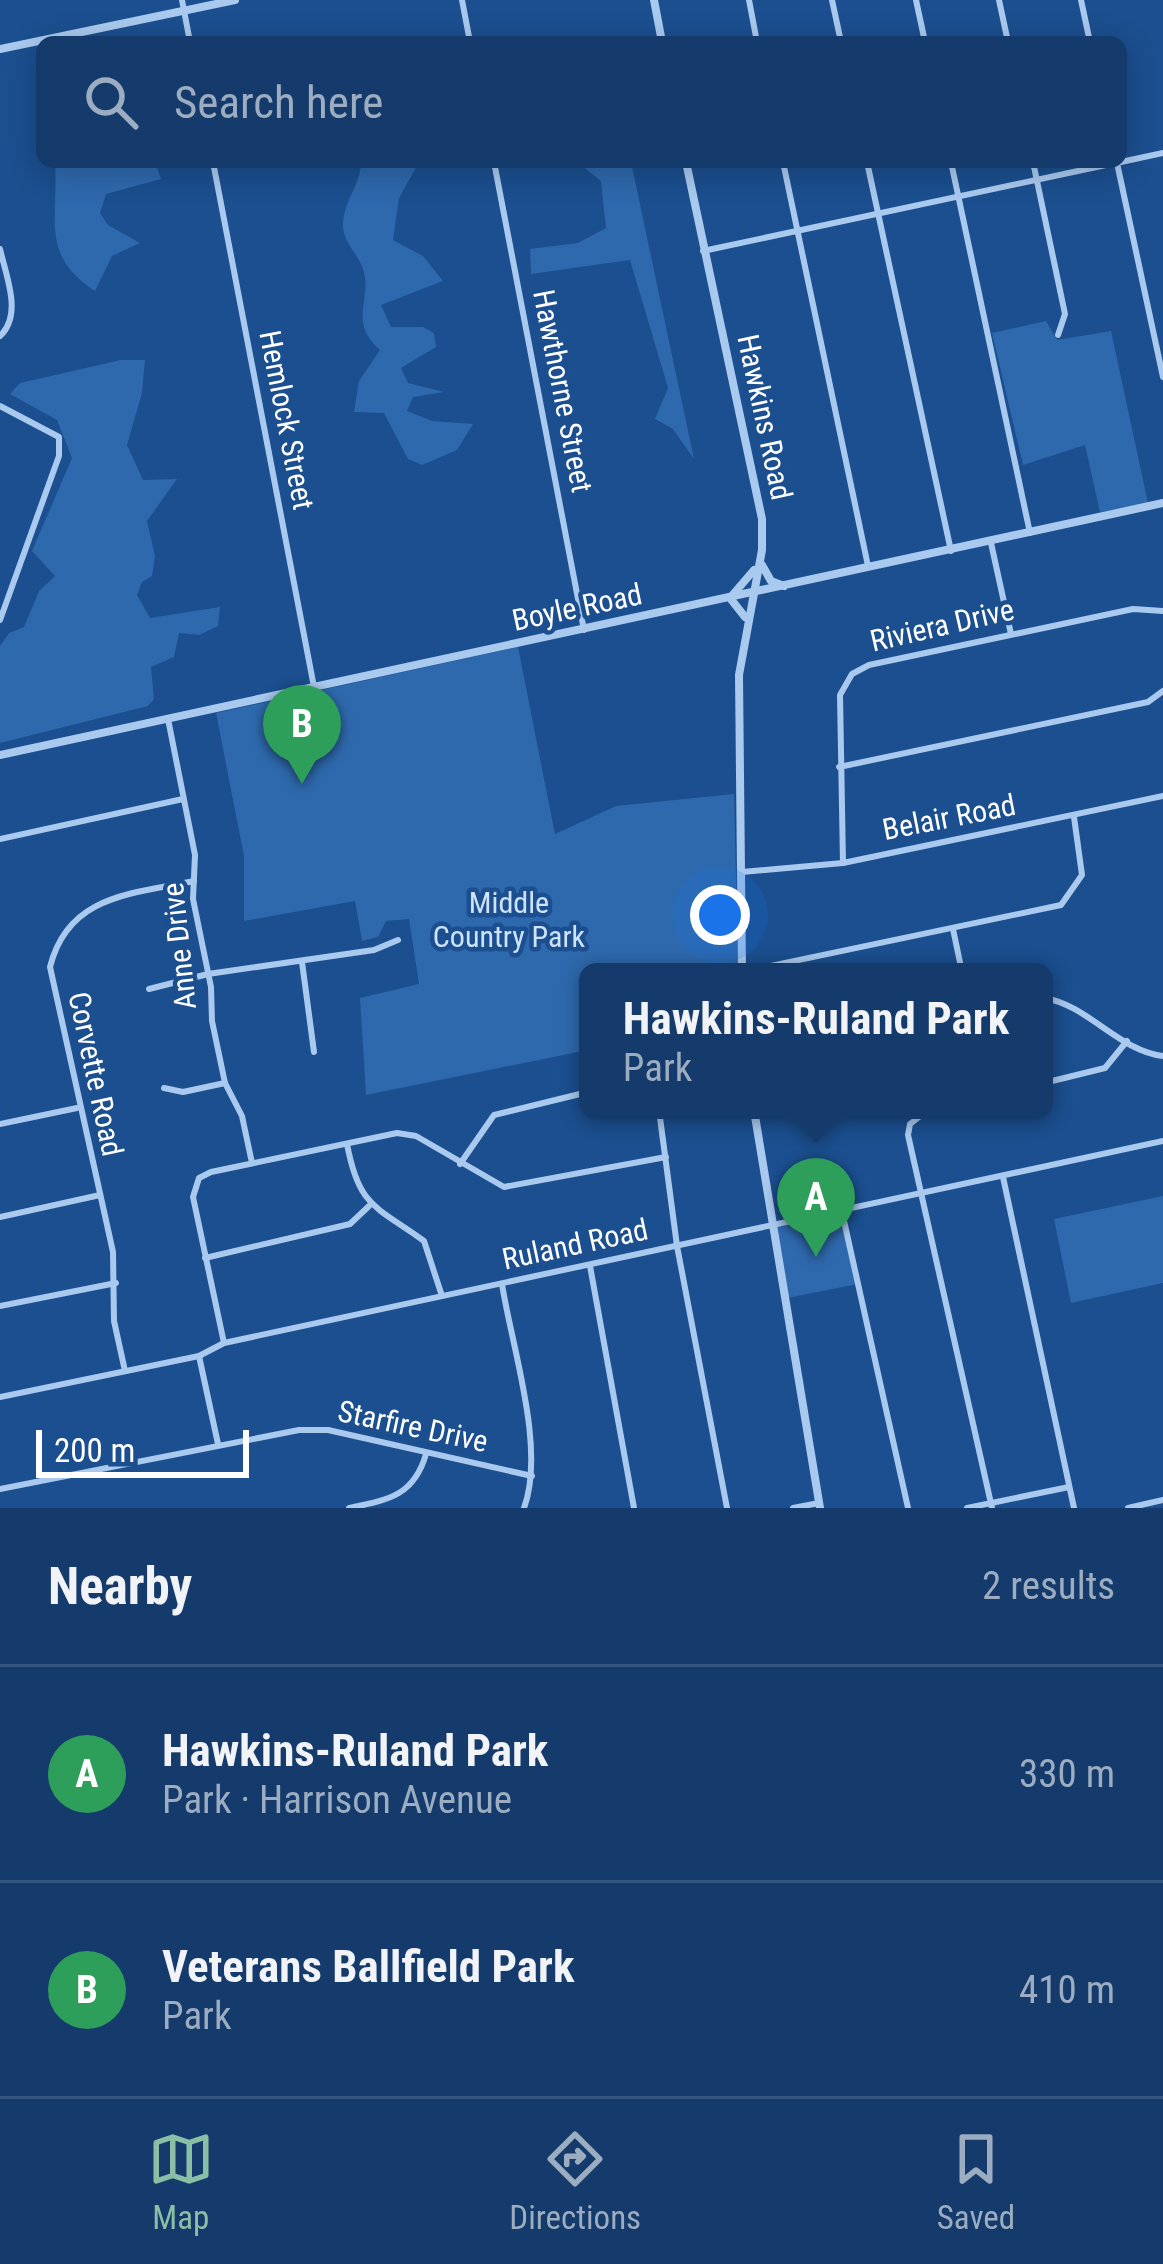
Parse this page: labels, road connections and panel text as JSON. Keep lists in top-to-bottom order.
{
  "streets": {
    "street": [
      "Hawthorne Street",
      "Hawkins Road",
      "Hemlock Street",
      "Boyle Road",
      "Riviera Drive",
      "Belair Road",
      "Anne Drive",
      "Corvette Road",
      "Ruland Road",
      "Starfire Drive"
    ]
  },
  "crossings": [
    ["Hawthorne Street", "Boyle Road"],
    ["Hawkins Road", "Boyle Road"],
    ["Hawkins Road", "Belair Road"],
    ["Hemlock Street", "Boyle Road"],
    ["Boyle Road", "Anne Drive"],
    ["Riviera Drive", "Belair Road"],
    ["Anne Drive", "Corvette Road"],
    ["Corvette Road", "Ruland Road"]
  ],
  "parks": ["Middle Country Park"],
  "scale_bar": "200 m",
  "page": {
    "search": "Search here",
    "pins": ["B", "A"],
    "popup": ["Hawkins-Ruland Park", "Park"],
    "scale": "200 m",
    "heading": ["Nearby", "2 results"],
    "list": [
      {
        "mark": "A",
        "name": "Hawkins-Ruland Park",
        "note": "Park · Harrison Avenue",
        "value": "330 m"
      },
      {
        "mark": "B",
        "name": "Veterans Ballfield Park",
        "note": "Park",
        "value": "410 m"
      }
    ],
    "nav": ["Map", "Directions", "Saved"]
  }
}
